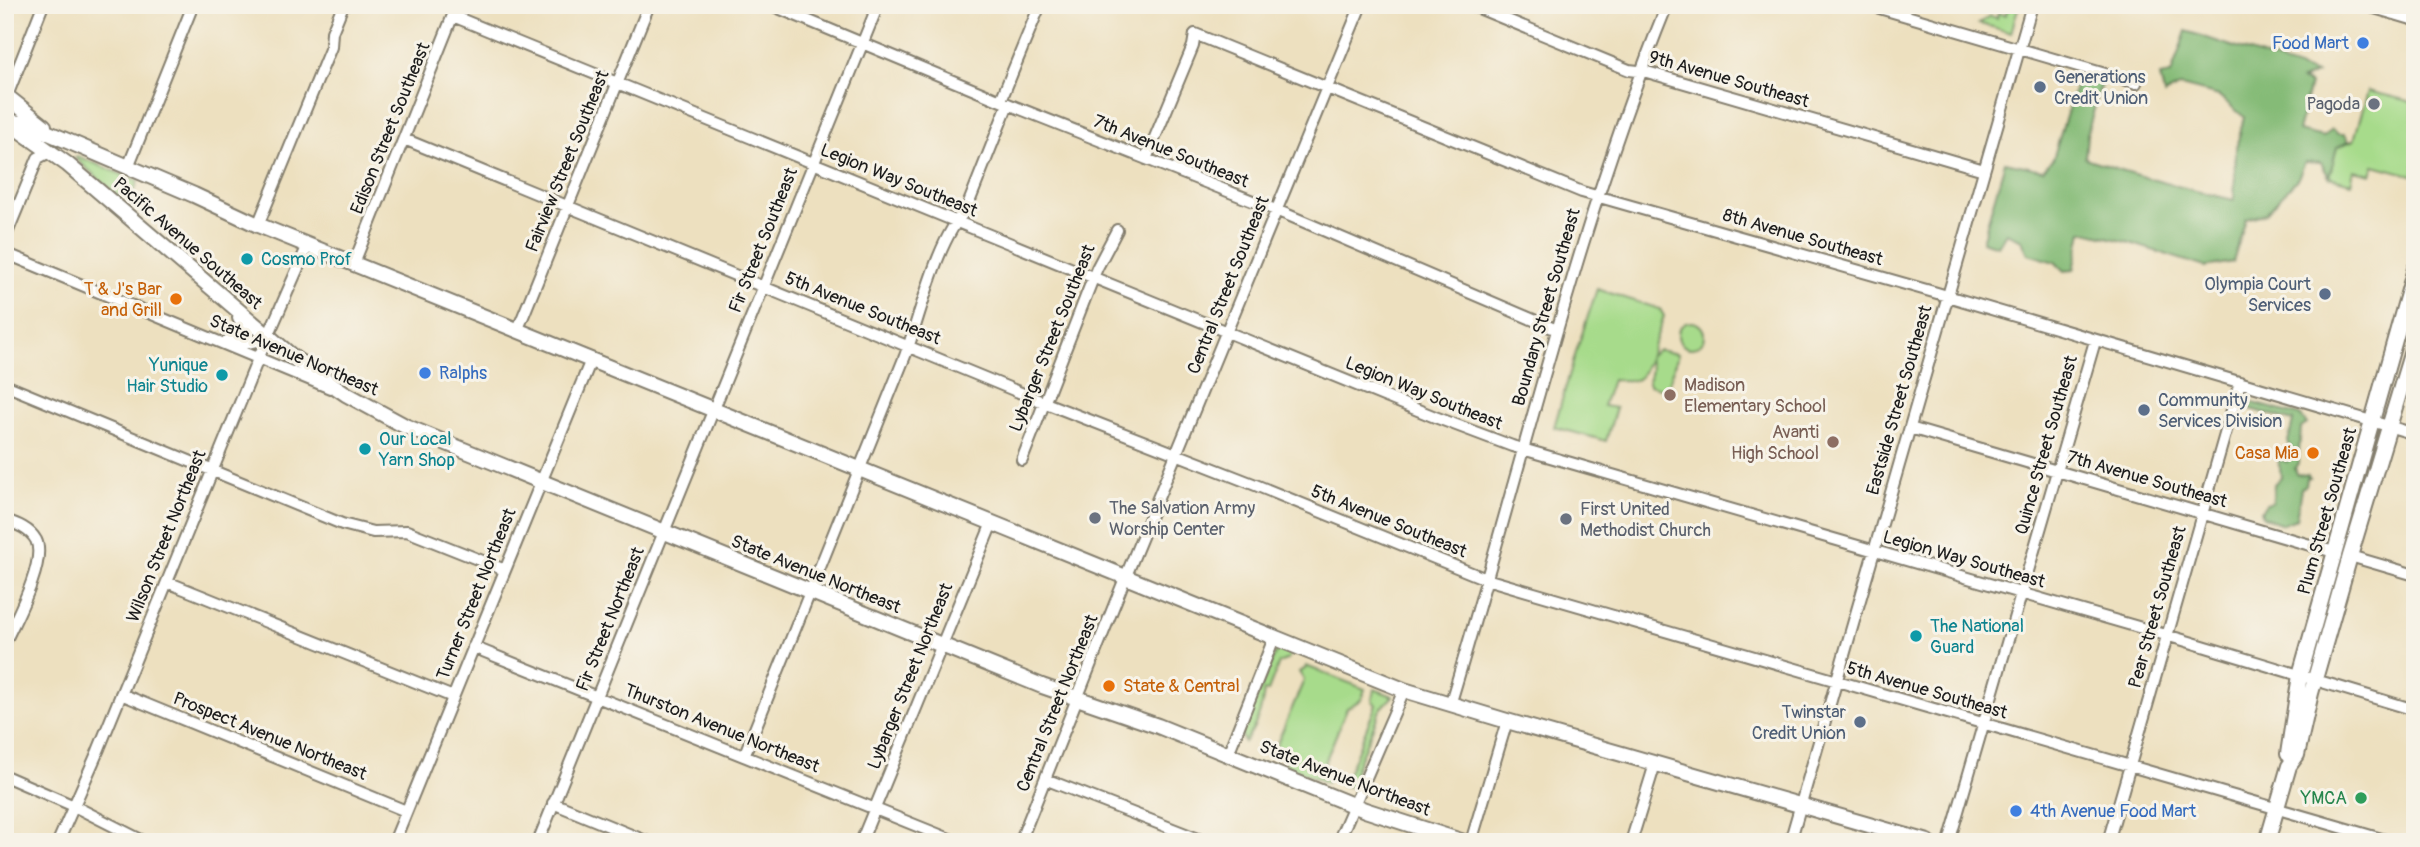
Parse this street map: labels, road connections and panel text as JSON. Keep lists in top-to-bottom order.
{
  "streets": {
    "main road": ["Pacific Avenue Southeast", "State Avenue Northeast", "Plum Street Southeast"],
    "street": [
      "9th Avenue Southeast",
      "Edison Street Southeast",
      "7th Avenue Southeast",
      "Fairview Street Southeast",
      "Legion Way Southeast",
      "8th Avenue Southeast",
      "Fir Street Southeast",
      "Central Street Southeast",
      "Boundary Street Southeast",
      "5th Avenue Southeast",
      "Lybarger Street Southeast",
      "Eastside Street Southeast",
      "Quince Street Southeast",
      "Wilson Street Northeast",
      "Turner Street Northeast",
      "Pear Street Southeast",
      "Fir Street Northeast",
      "Lybarger Street Northeast",
      "Central Street Northeast",
      "Thurston Avenue Northeast",
      "Prospect Avenue Northeast"
    ]
  },
  "crossings": [
    ["9th Avenue Southeast", "Boundary Street Southeast"],
    ["9th Avenue Southeast", "Eastside Street Southeast"],
    ["Edison Street Southeast", "Legion Way Southeast"],
    ["Edison Street Southeast", "5th Avenue Southeast"],
    ["7th Avenue Southeast", "8th Avenue Southeast"],
    ["7th Avenue Southeast", "Fir Street Southeast"],
    ["7th Avenue Southeast", "Central Street Southeast"],
    ["7th Avenue Southeast", "Boundary Street Southeast"],
    ["7th Avenue Southeast", "Eastside Street Southeast"],
    ["7th Avenue Southeast", "Quince Street Southeast"],
    ["7th Avenue Southeast", "Plum Street Southeast"],
    ["7th Avenue Southeast", "Pear Street Southeast"],
    ["Fairview Street Southeast", "Legion Way Southeast"],
    ["Fairview Street Southeast", "5th Avenue Southeast"],
    ["Legion Way Southeast", "Fir Street Southeast"],
    ["Legion Way Southeast", "Central Street Southeast"],
    ["Legion Way Southeast", "Boundary Street Southeast"],
    ["Legion Way Southeast", "Lybarger Street Southeast"],
    ["Legion Way Southeast", "Eastside Street Southeast"],
    ["Legion Way Southeast", "Quince Street Southeast"],
    ["Legion Way Southeast", "Plum Street Southeast"],
    ["Legion Way Southeast", "Pear Street Southeast"],
    ["8th Avenue Southeast", "Central Street Southeast"],
    ["8th Avenue Southeast", "Boundary Street Southeast"],
    ["8th Avenue Southeast", "Eastside Street Southeast"],
    ["8th Avenue Southeast", "Quince Street Southeast"],
    ["8th Avenue Southeast", "Plum Street Southeast"],
    ["8th Avenue Southeast", "Pear Street Southeast"],
    ["Fir Street Southeast", "5th Avenue Southeast"],
    ["Fir Street Southeast", "Fir Street Northeast"],
    ["Pacific Avenue Southeast", "State Avenue Northeast"],
    ["Pacific Avenue Southeast", "Wilson Street Northeast"],
    ["Central Street Southeast", "5th Avenue Southeast"],
    ["Central Street Southeast", "Central Street Northeast"],
    ["Boundary Street Southeast", "5th Avenue Southeast"],
    ["5th Avenue Southeast", "Lybarger Street Southeast"],
    ["5th Avenue Southeast", "Eastside Street Southeast"],
    ["5th Avenue Southeast", "Quince Street Southeast"],
    ["5th Avenue Southeast", "Plum Street Southeast"],
    ["5th Avenue Southeast", "Pear Street Southeast"],
    ["State Avenue Northeast", "Wilson Street Northeast"],
    ["State Avenue Northeast", "Turner Street Northeast"],
    ["State Avenue Northeast", "Fir Street Northeast"],
    ["State Avenue Northeast", "Lybarger Street Northeast"],
    ["State Avenue Northeast", "Central Street Northeast"],
    ["Wilson Street Northeast", "Prospect Avenue Northeast"],
    ["Turner Street Northeast", "Thurston Avenue Northeast"],
    ["Turner Street Northeast", "Prospect Avenue Northeast"],
    ["Fir Street Northeast", "Thurston Avenue Northeast"],
    ["Lybarger Street Northeast", "Thurston Avenue Northeast"]
  ],
  "places": [
    "Food Mart",
    "Generations Credit Union",
    "Pagoda",
    "Cosmo Prof",
    "Olympia Court Services",
    "T & J's Bar and Grill",
    "Ralphs",
    "Yunique Hair Studio",
    "Madison Elementary School",
    "Community Services Division",
    "Avanti High School",
    "Our Local Yarn Shop",
    "Casa Mia",
    "The Salvation Army Worship Center",
    "First United Methodist Church",
    "The National Guard",
    "State & Central",
    "Twinstar Credit Union",
    "YMCA",
    "4th Avenue Food Mart"
  ]
}
